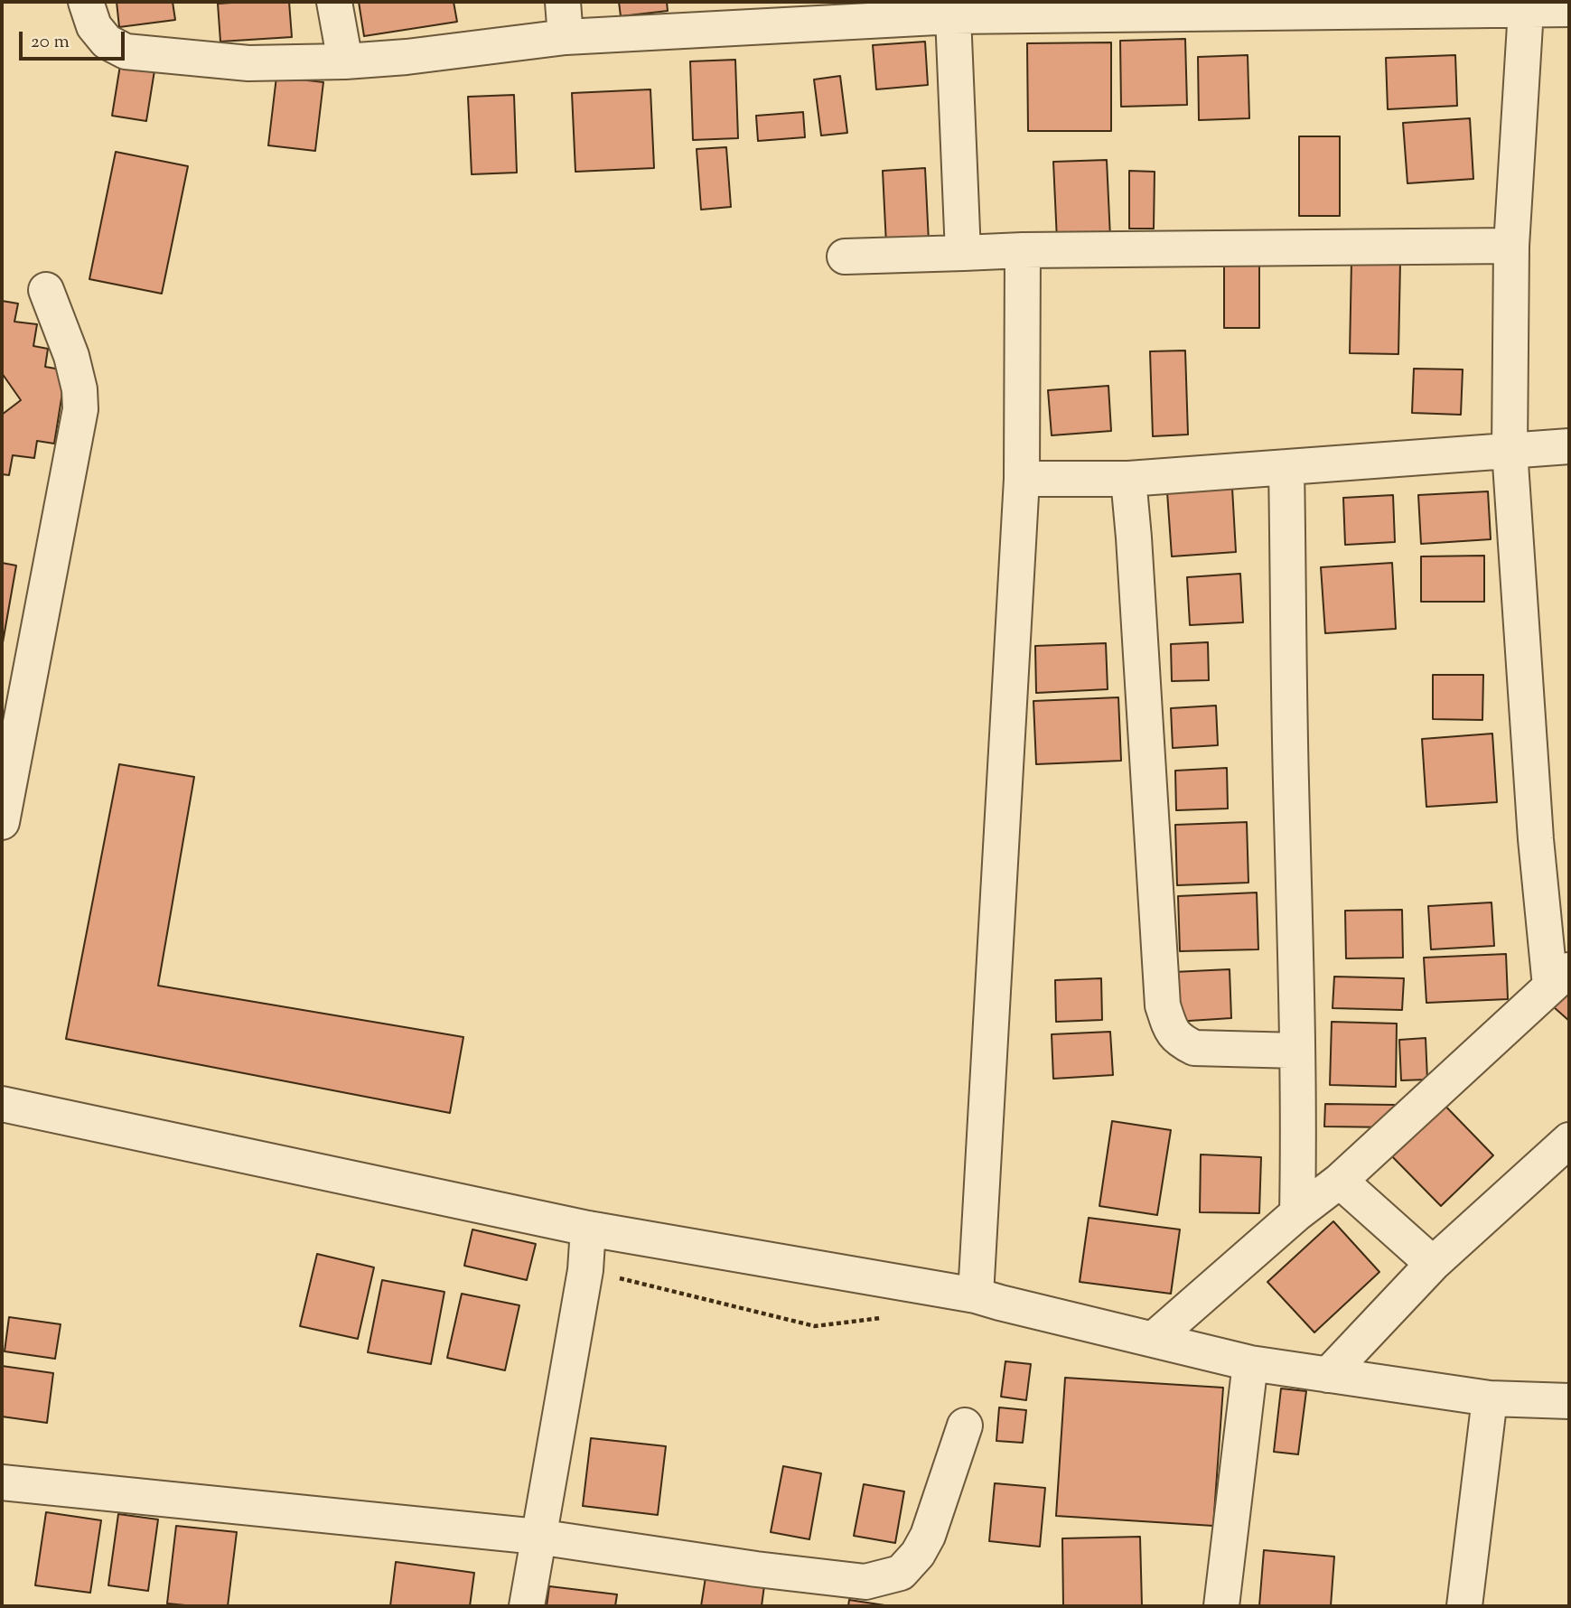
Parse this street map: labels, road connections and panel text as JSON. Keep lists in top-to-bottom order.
{
  "scale_bar": "20 m"
}
